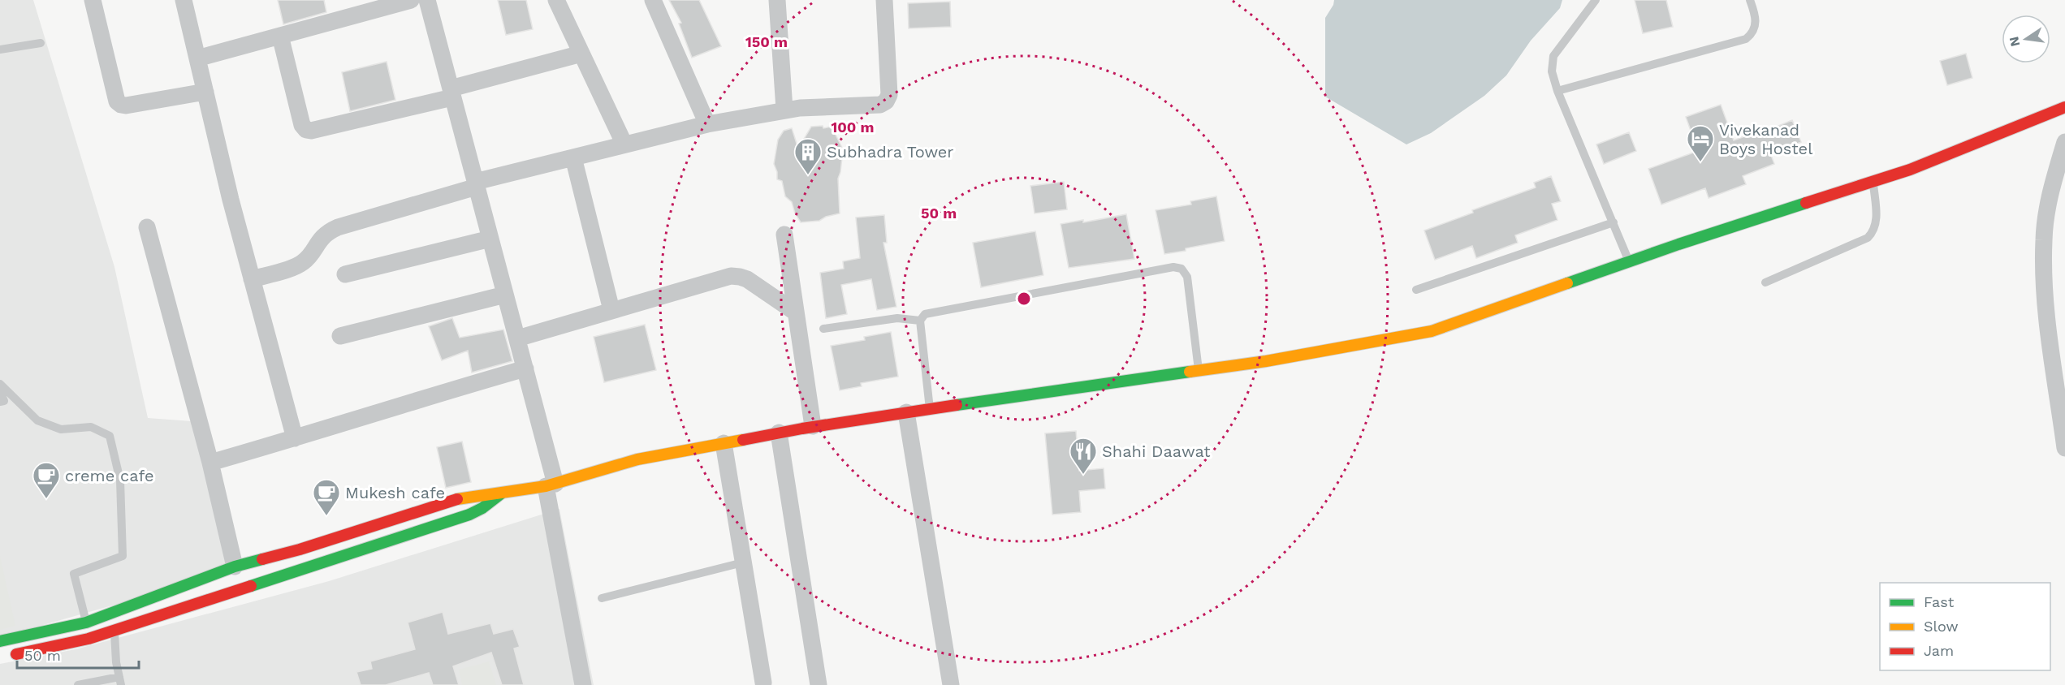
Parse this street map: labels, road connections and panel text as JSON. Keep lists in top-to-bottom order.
{
  "places": {
    "hotel": ["Vivekanad Boys Hostel"],
    "building": ["Subhadra Tower"],
    "restaurant": ["Shahi Daawat"],
    "cafe": ["creme cafe", "Mukesh cafe"]
  },
  "legend": ["Fast", "Slow", "Jam"],
  "scale_bar": "50 m",
  "north": "left",
  "rings": ["150 m", "100 m", "50 m"]
}
